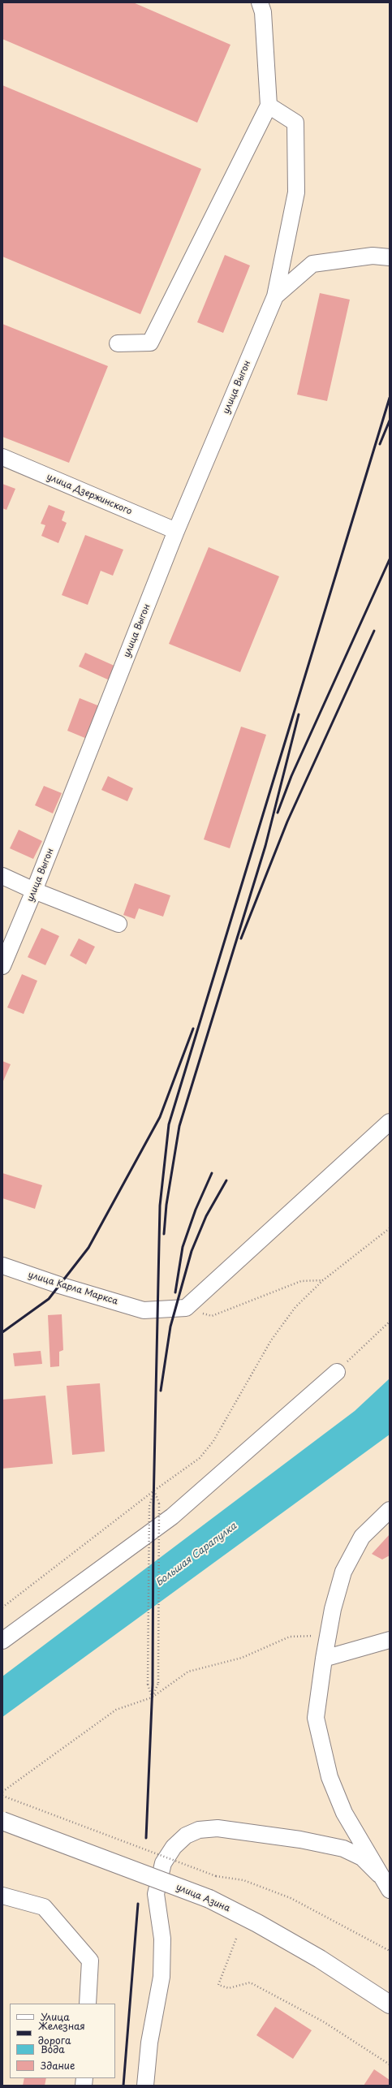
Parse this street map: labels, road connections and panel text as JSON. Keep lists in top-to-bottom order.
{
  "streets": {
    "main road": ["улица Азина"],
    "street": ["улица Выгон", "улица Дзержинского", "улица Карла Маркса"]
  },
  "crossings": [
    ["улица Выгон", "улица Дзержинского"]
  ],
  "water": ["Большая Сарапулка"],
  "legend": [
    "Улица",
    "Железная дорога",
    "Вода",
    "Здание"
  ]
}
